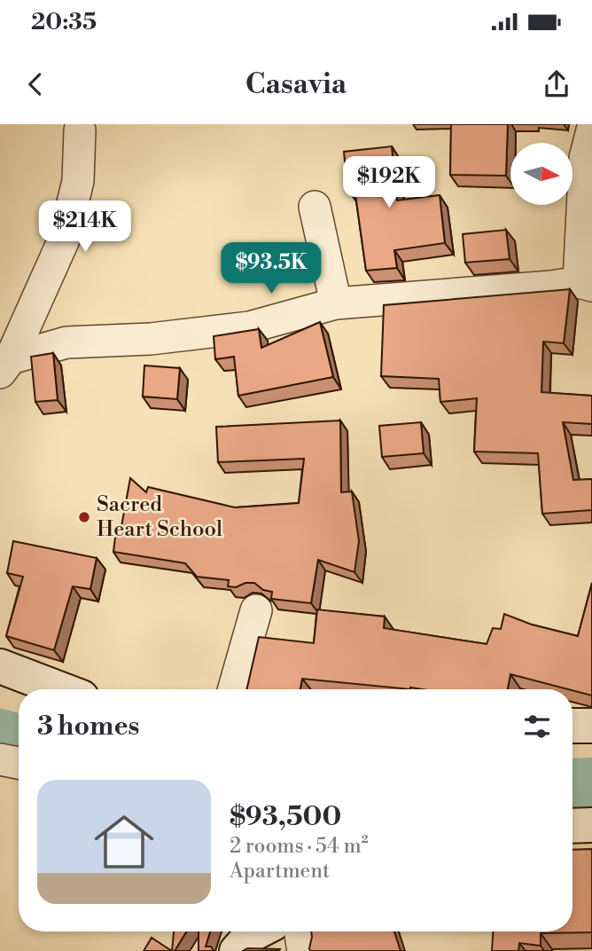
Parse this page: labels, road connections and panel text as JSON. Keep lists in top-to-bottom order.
{
  "places": ["Sacred Heart School"],
  "north": "right",
  "page": {
    "status": "20:35",
    "header": "Casavia",
    "price": ["$192K", "$214K", "$93.5K"],
    "heading": "3 homes",
    "list": [
      {
        "name": "$93,500",
        "note": "2 rooms · 54 m² · Apartment"
      }
    ]
  }
}
